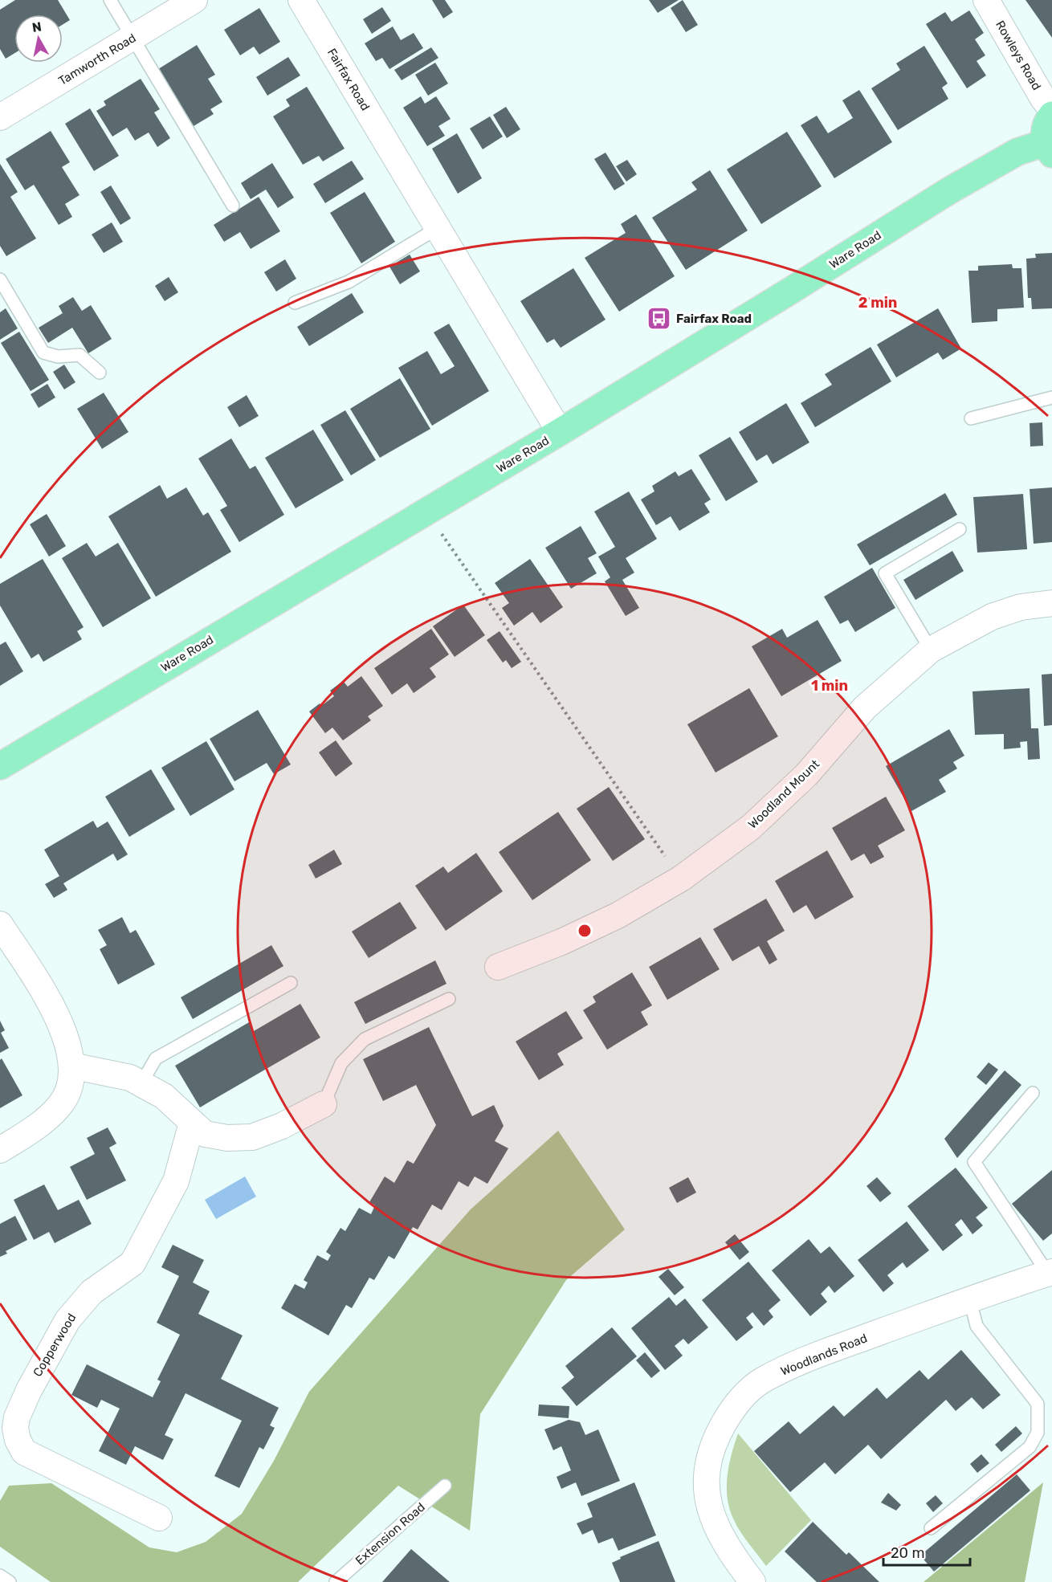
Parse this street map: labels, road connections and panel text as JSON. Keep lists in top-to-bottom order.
{
  "streets": {
    "main road": ["Ware Road"],
    "street": [
      "Rowleys Road",
      "Tamworth Road",
      "Fairfax Road",
      "Woodland Mount",
      "Copperwood",
      "Woodlands Road"
    ],
    "lane": ["Extension Road"]
  },
  "crossings": [
    ["Fairfax Road", "Ware Road"]
  ],
  "places": {
    "bus stop": ["Fairfax Road"]
  },
  "scale_bar": "20 m",
  "north": "top",
  "rings": ["2 min", "1 min"]
}
